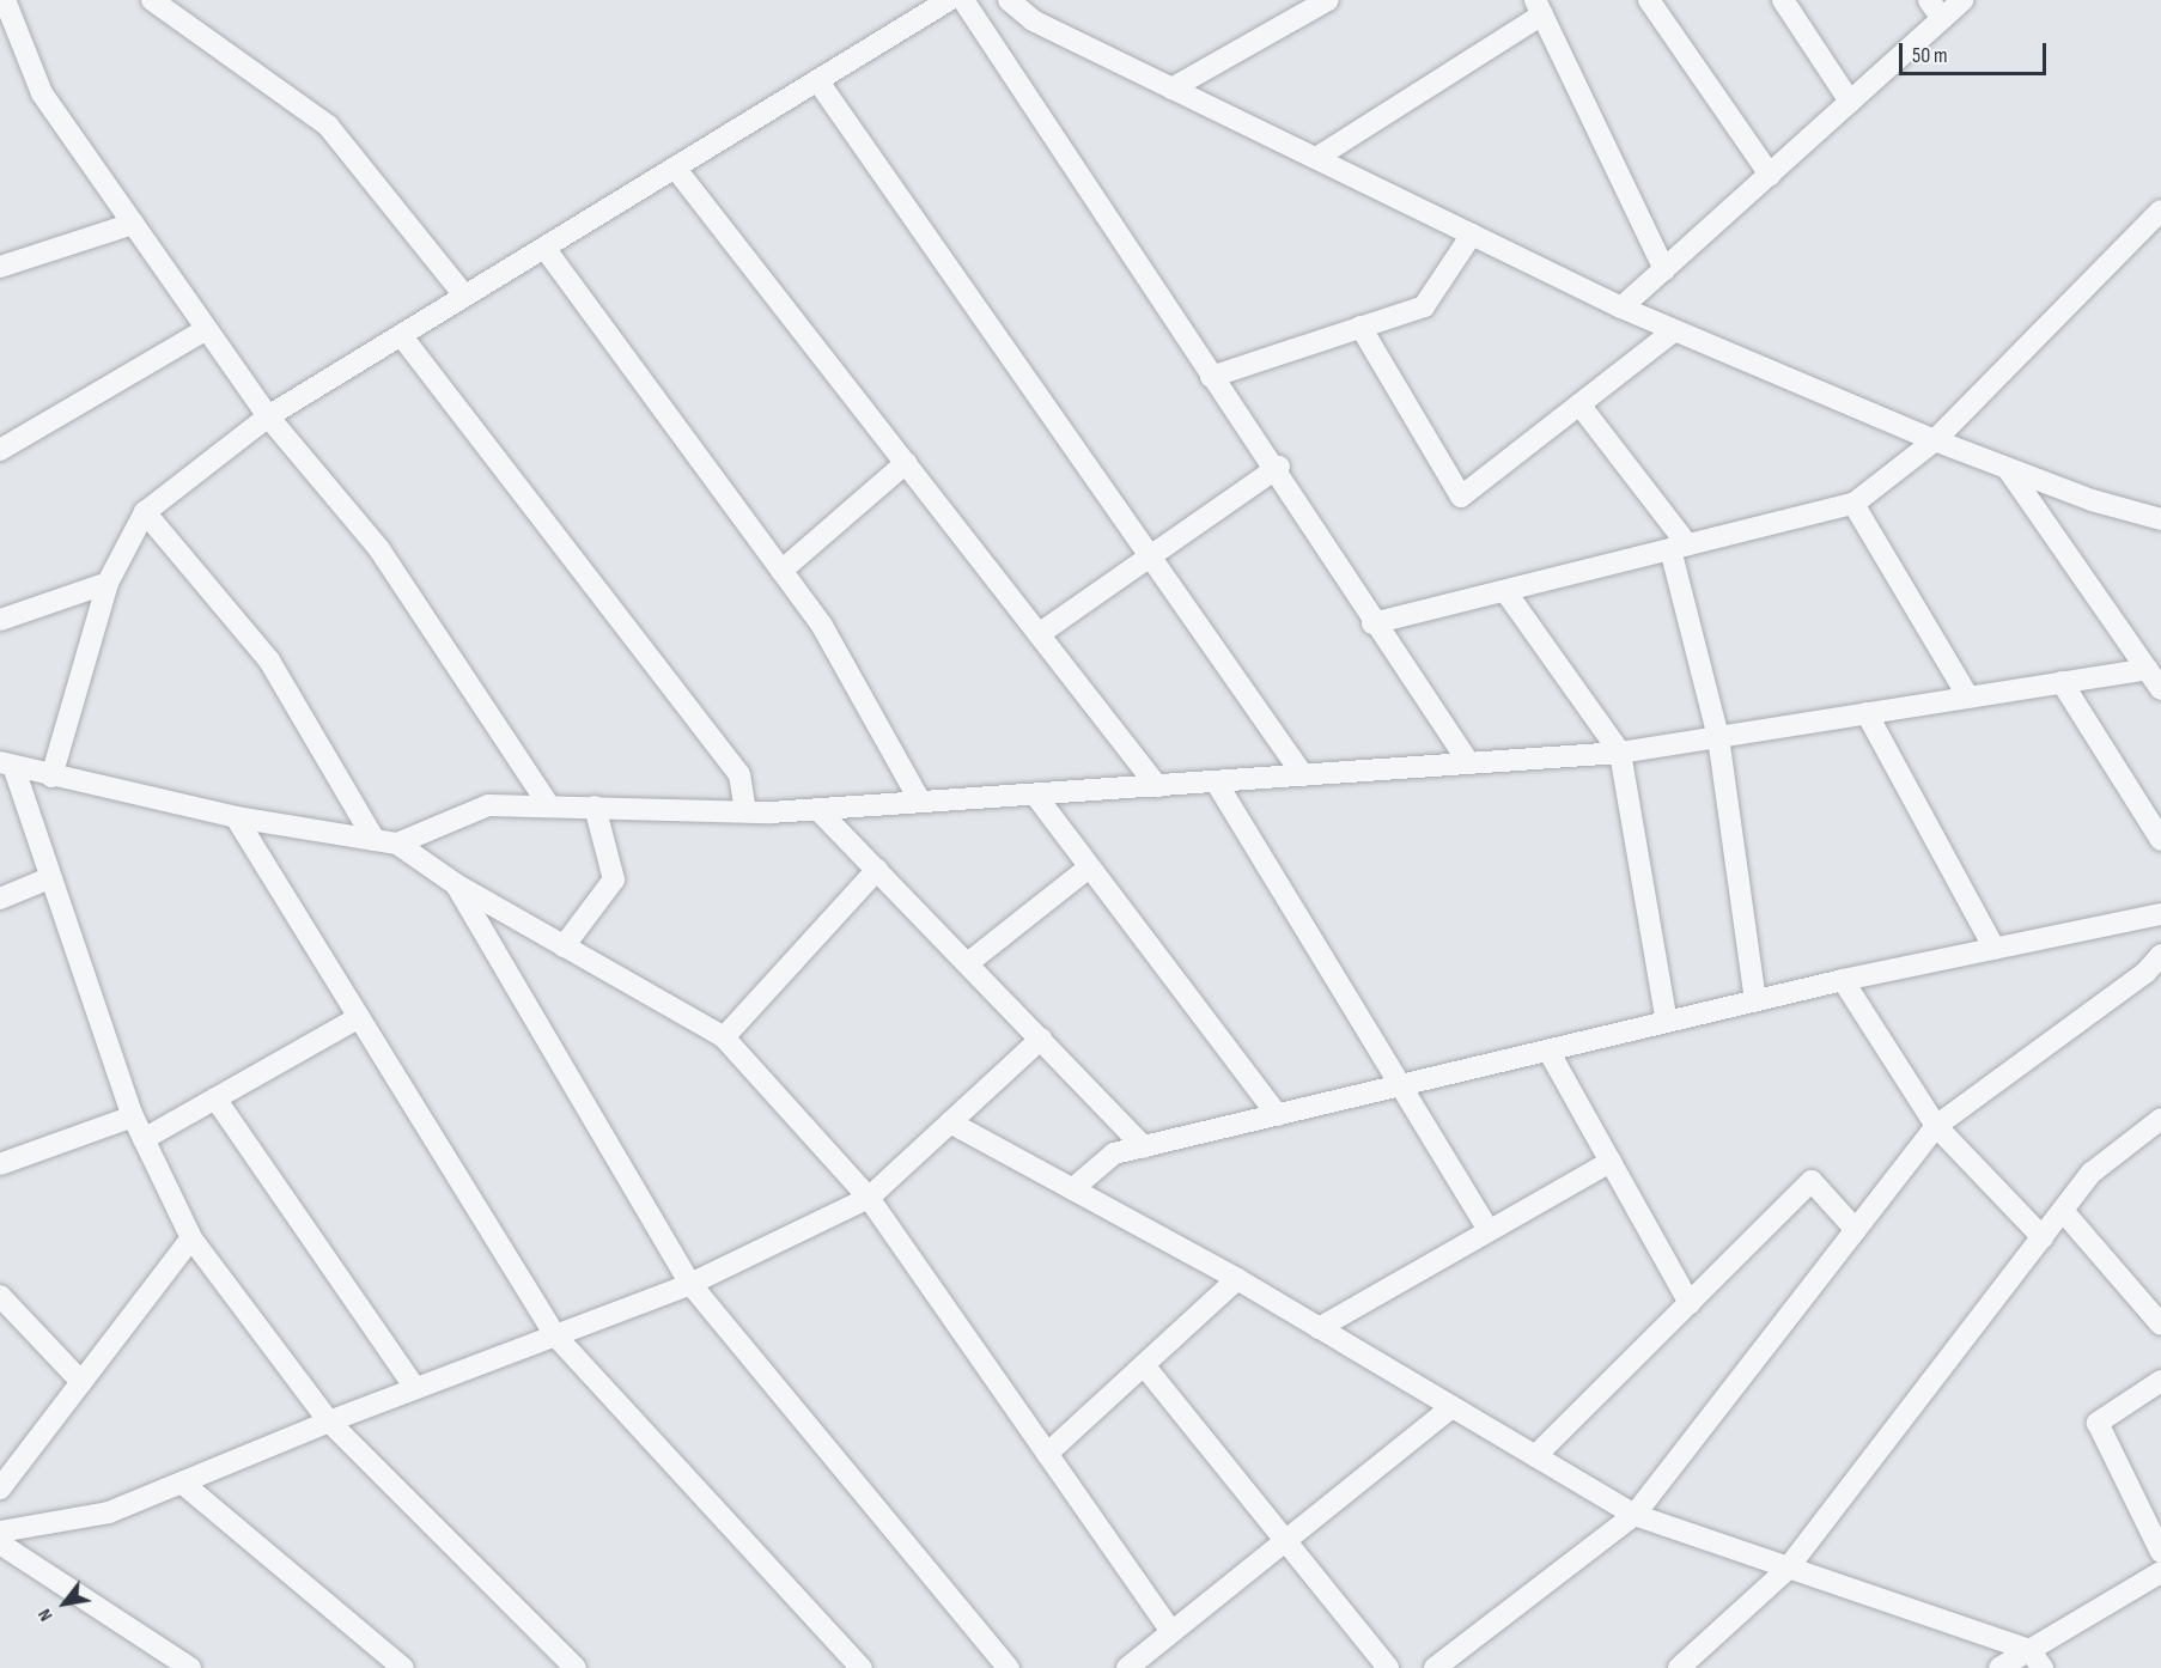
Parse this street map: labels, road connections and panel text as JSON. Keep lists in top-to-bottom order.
{
  "scale_bar": "50 m",
  "north": "bottom left"
}
